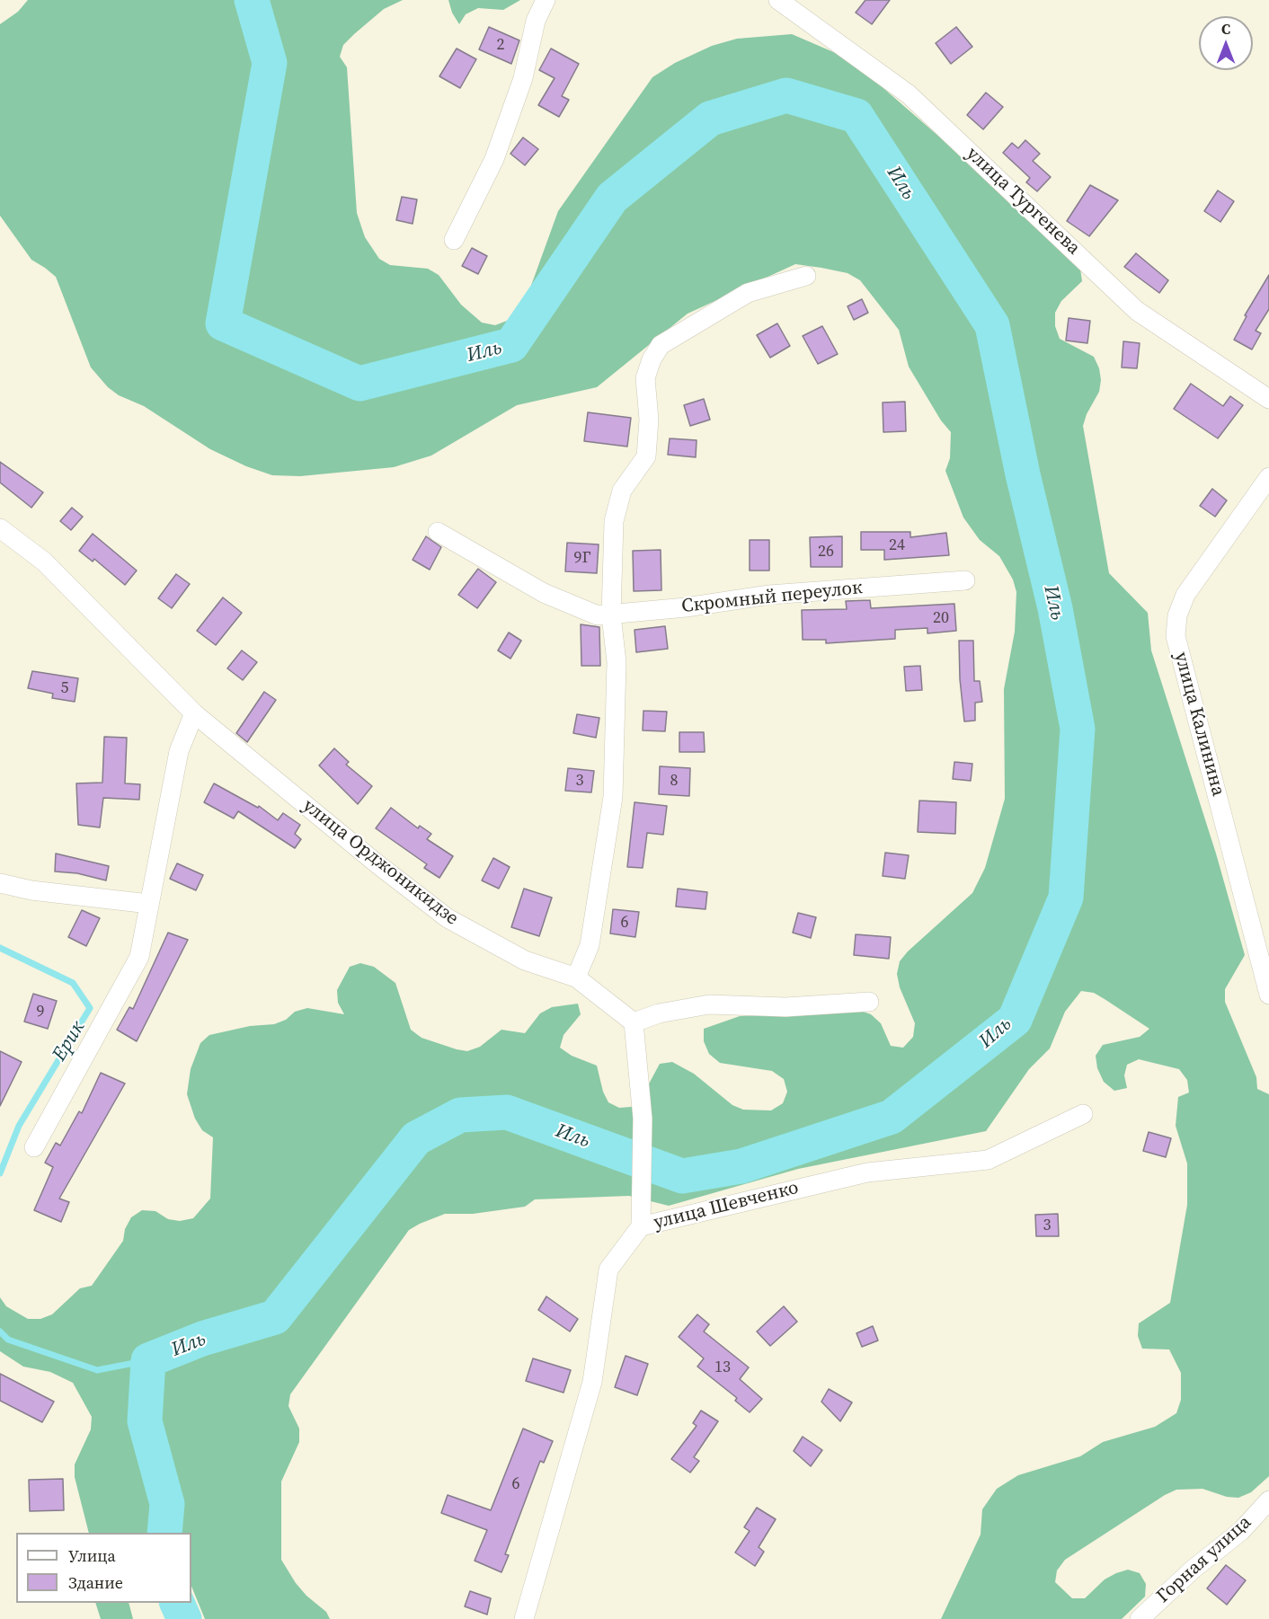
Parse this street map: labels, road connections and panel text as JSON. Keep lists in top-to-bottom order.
{
  "streets": {
    "street": [
      "улица Тургенева",
      "Скромный переулок",
      "улица Калинина",
      "улица Орджоникидзе",
      "улица Шевченко",
      "Горная улица"
    ]
  },
  "water": ["Иль", "Ерик"],
  "house_numbers": [
    "2",
    "24",
    "26",
    "9Г",
    "20",
    "5",
    "3",
    "8",
    "6",
    "9",
    "3",
    "13",
    "6"
  ],
  "legend": ["Улица", "Здание"],
  "north": "top"
}
